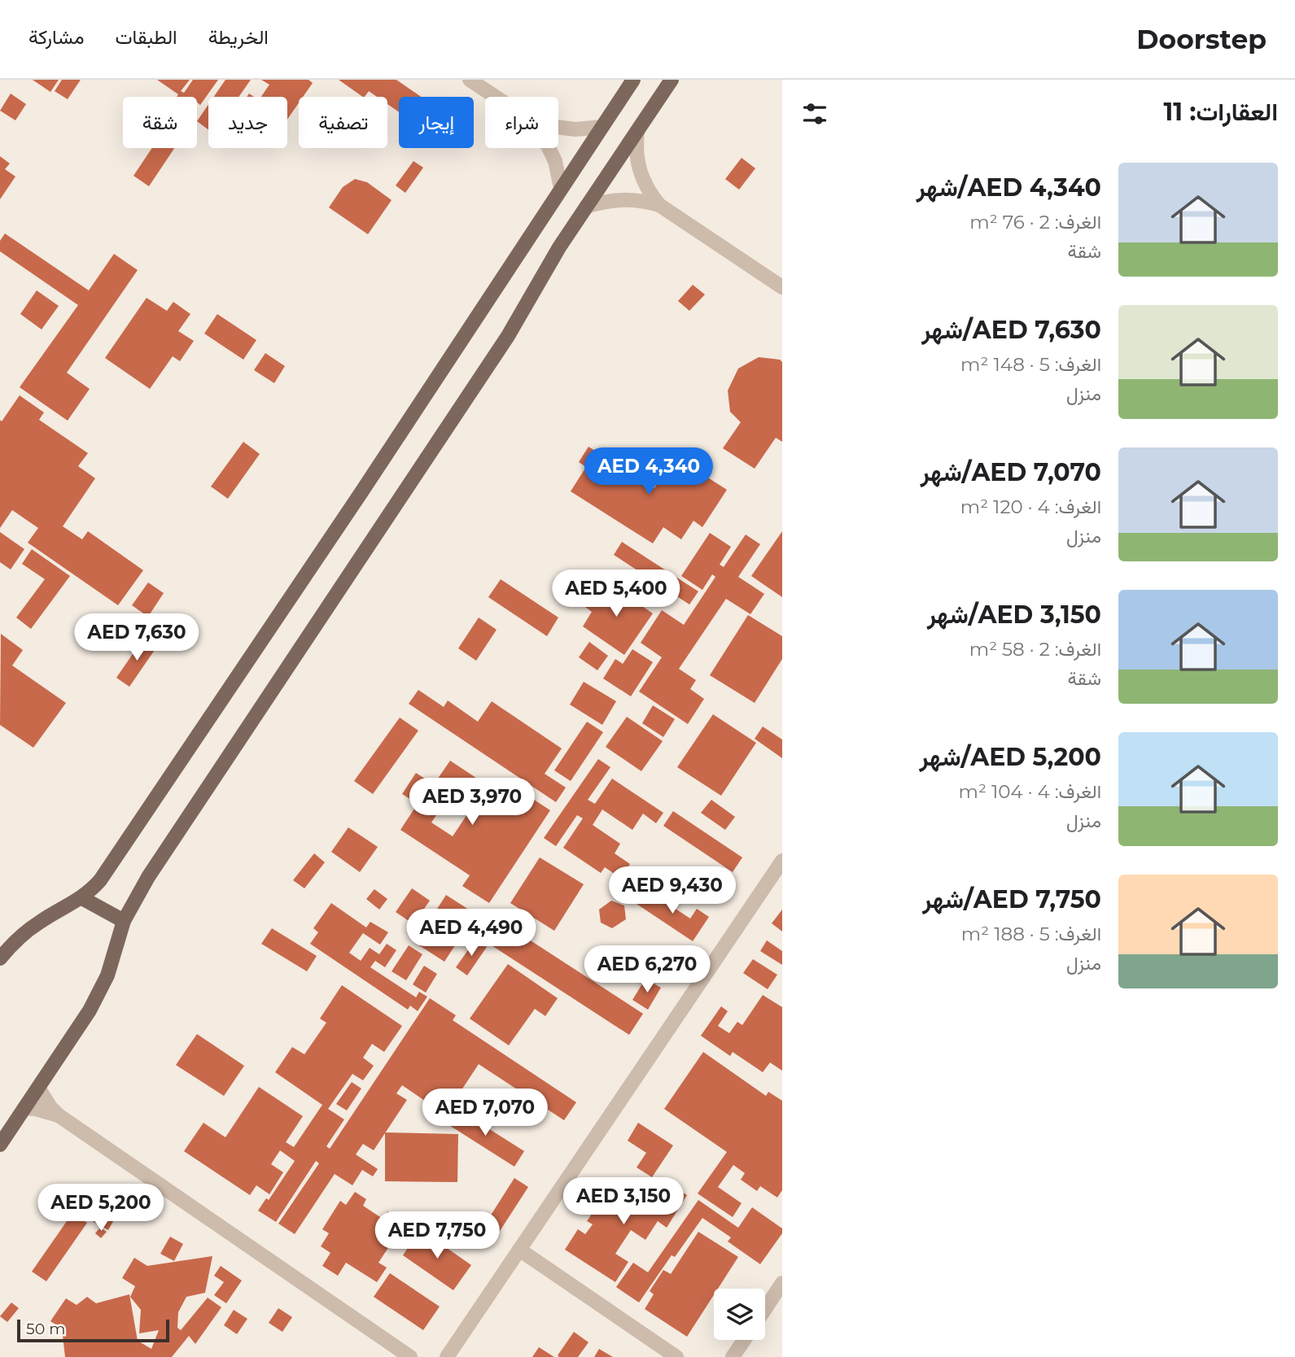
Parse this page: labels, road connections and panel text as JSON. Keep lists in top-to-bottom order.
{
  "scale_bar": "50 m",
  "page": {
    "header": "Doorstep",
    "nav": ["الخريطة", "الطبقات", "مشاركة"],
    "heading": "العقارات: 11",
    "chip": [
      "شراء",
      "إيجار",
      "تصفية",
      "جديد",
      "شقة"
    ],
    "list": [
      {
        "name": "AED 4,340/شهر",
        "note": "الغرف: 2 · 76 m² · شقة"
      },
      {
        "name": "AED 7,630/شهر",
        "note": "الغرف: 5 · 148 m² · منزل"
      },
      {
        "name": "AED 7,070/شهر",
        "note": "الغرف: 4 · 120 m² · منزل"
      },
      {
        "name": "AED 3,150/شهر",
        "note": "الغرف: 2 · 58 m² · شقة"
      },
      {
        "name": "AED 5,200/شهر",
        "note": "الغرف: 4 · 104 m² · منزل"
      },
      {
        "name": "AED 7,750/شهر",
        "note": "الغرف: 5 · 188 m² · منزل"
      }
    ],
    "price": [
      "AED 4,340",
      "AED 5,400",
      "AED 7,630",
      "AED 3,970",
      "AED 9,430",
      "AED 4,490",
      "AED 6,270",
      "AED 7,070",
      "AED 3,150",
      "AED 5,200",
      "AED 7,750"
    ],
    "scale": "50 m"
  }
}
